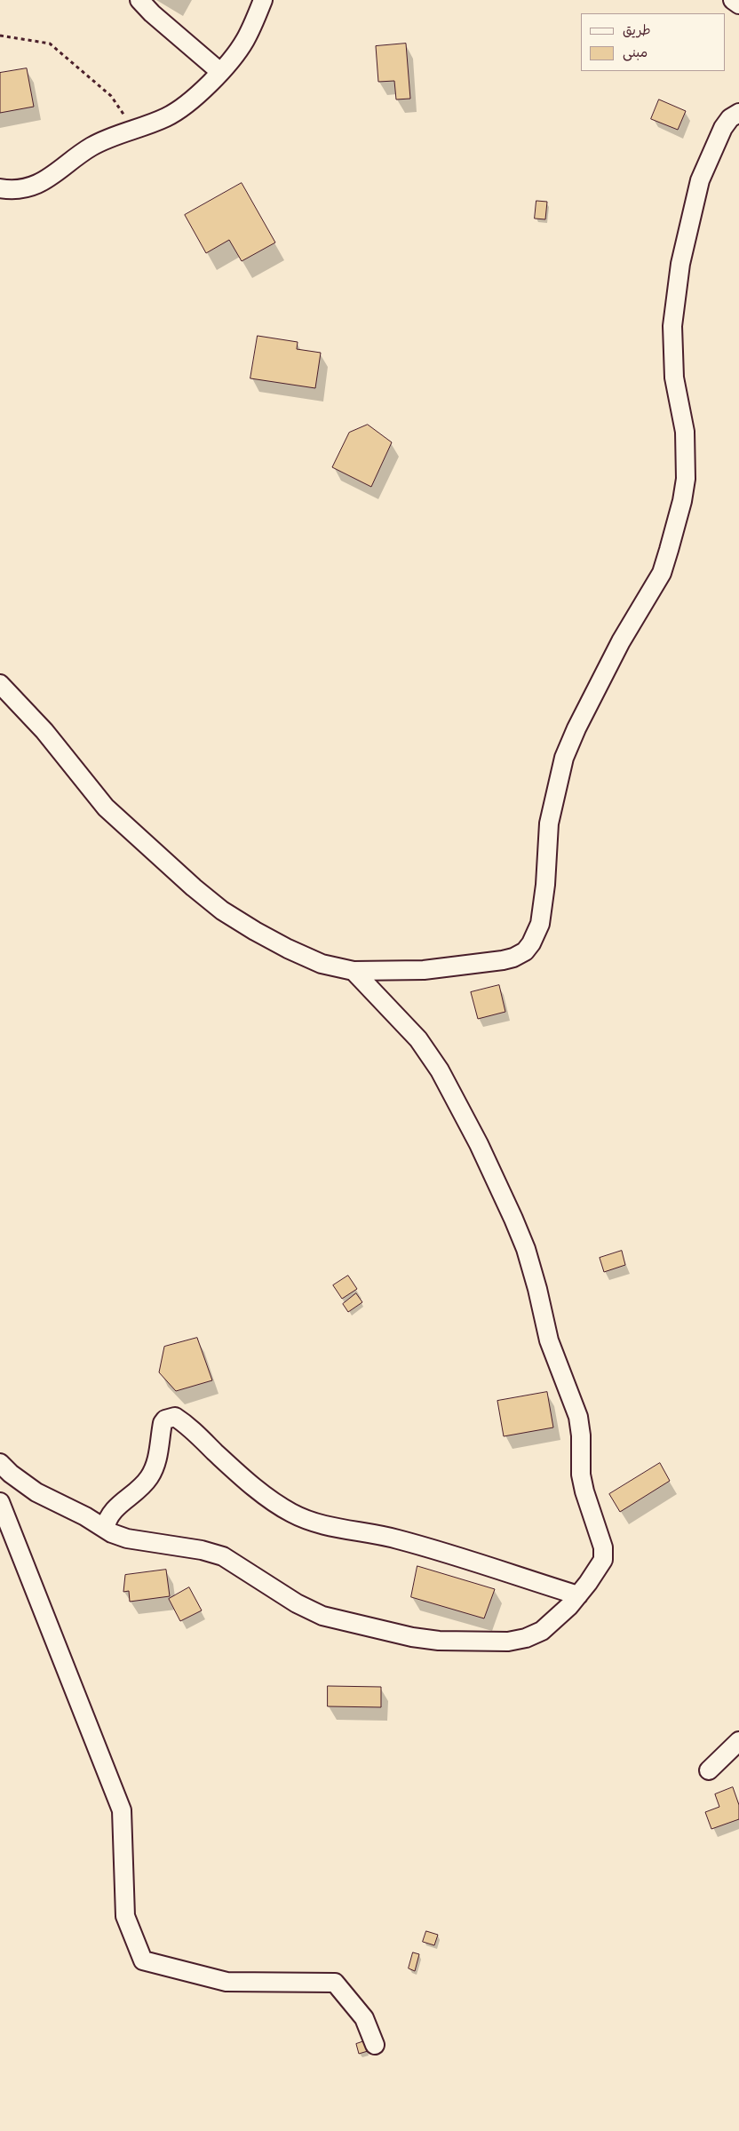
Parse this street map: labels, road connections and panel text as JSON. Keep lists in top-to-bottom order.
{
  "legend": ["طريق", "مبنى"]
}
